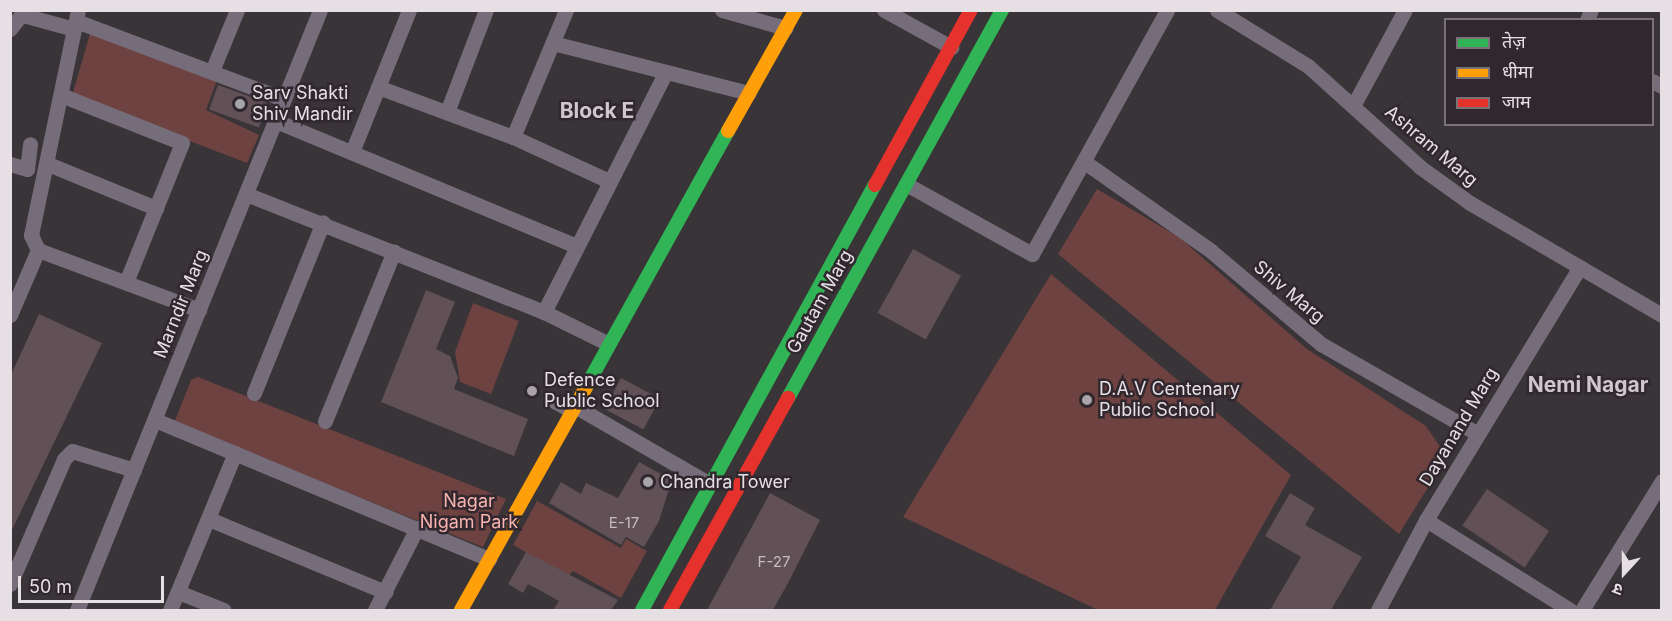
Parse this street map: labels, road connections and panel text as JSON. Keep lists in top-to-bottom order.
{
  "streets": {
    "street": [
      "Ashram Marg",
      "Shiv Marg",
      "Gautam Marg",
      "Marndir Marg",
      "Dayanand Marg"
    ]
  },
  "crossings": [
    ["Ashram Marg", "Dayanand Marg"],
    ["Shiv Marg", "Dayanand Marg"]
  ],
  "districts": ["Block E", "Nemi Nagar"],
  "parks": ["Nagar Nigam Park"],
  "places": [
    "Sarv Shakti Shiv Mandir",
    "Defence Public School",
    "D.A.V Centenary Public School",
    "Chandra Tower"
  ],
  "house_numbers": ["E-17", "F-27"],
  "legend": ["तेज़", "धीमा", "जाम"],
  "scale_bar": "50 m",
  "north": "bottom"
}
